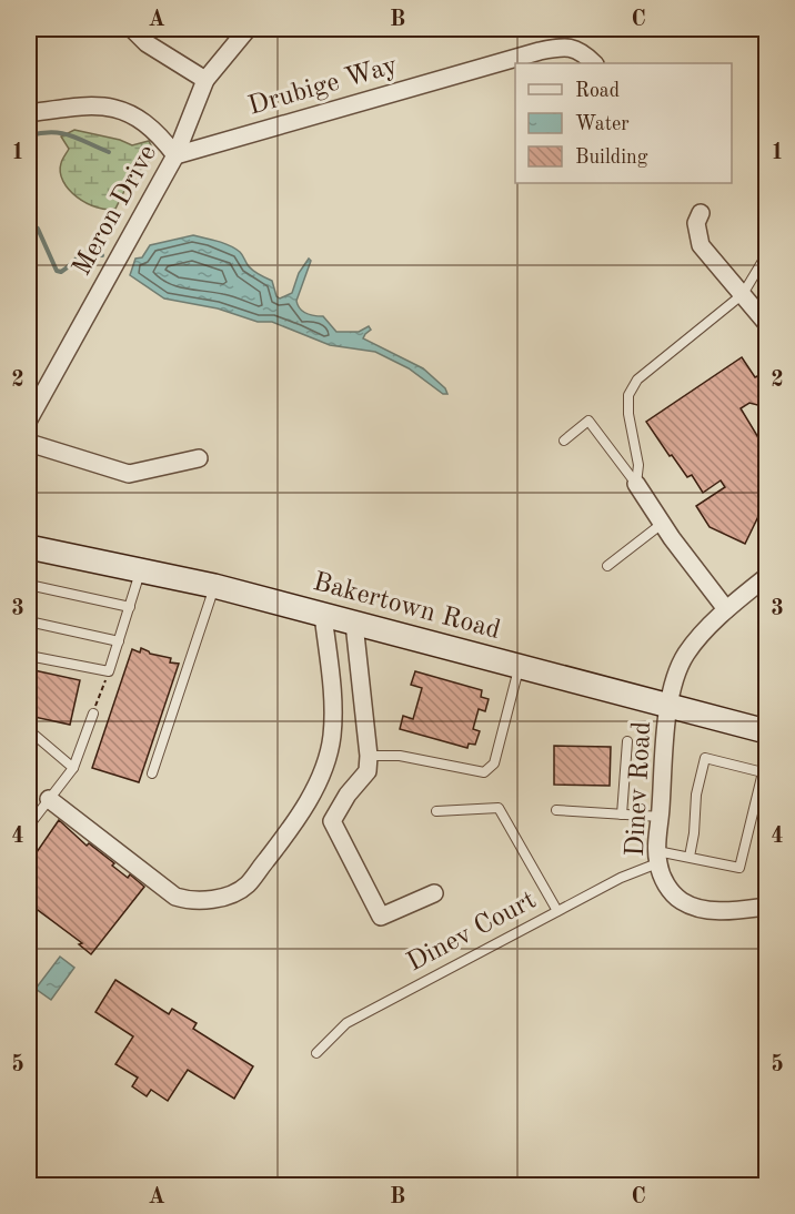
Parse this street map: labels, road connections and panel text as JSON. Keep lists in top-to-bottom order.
{
  "streets": {
    "street": [
      "Drubige Way",
      "Meron Drive",
      "Bakertown Road",
      "Dinev Road"
    ],
    "lane": ["Dinev Court"]
  },
  "crossings": [
    ["Drubige Way", "Meron Drive"],
    ["Bakertown Road", "Dinev Road"],
    ["Dinev Road", "Dinev Court"]
  ],
  "legend": ["Road", "Water", "Building"],
  "grid": {
    "columns": ["A", "B", "C"],
    "rows": [
      "1",
      "2",
      "3",
      "4",
      "5"
    ]
  }
}
